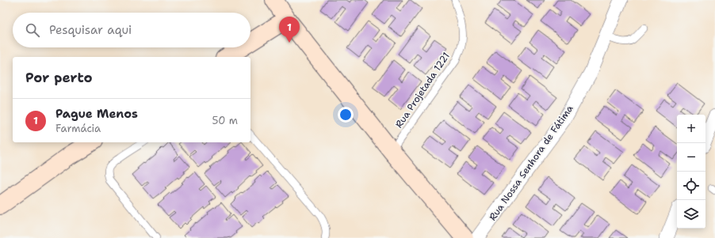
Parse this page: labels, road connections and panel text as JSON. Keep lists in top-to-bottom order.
{
  "streets": {
    "street": ["Rua Nossa Senhora de Fátima"],
    "lane": ["Rua Projetada 1221"]
  },
  "page": {
    "search": "Pesquisar aqui",
    "pins": "1",
    "heading": "Por perto",
    "list": [
      {
        "mark": "1",
        "name": "Pague Menos",
        "note": "Farmácia",
        "value": "50 m"
      }
    ],
    "map_buttons": ["+", "−"]
  }
}
